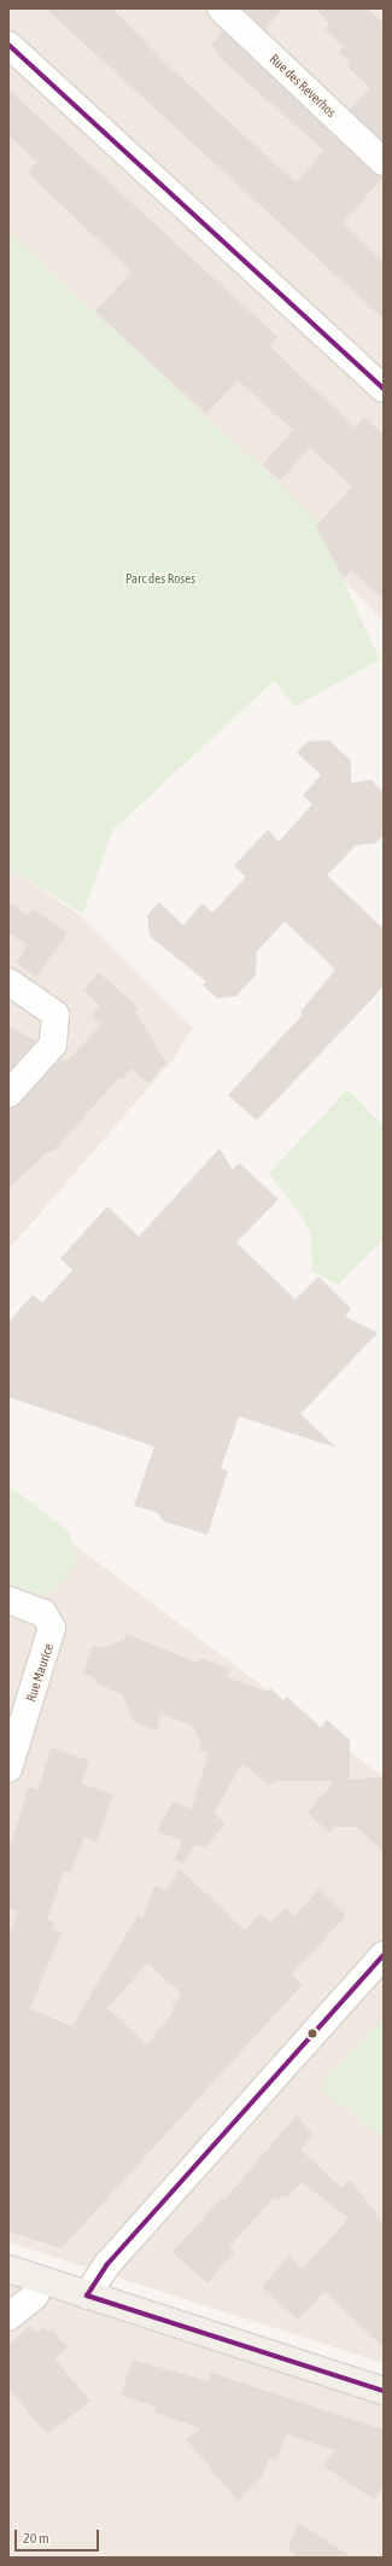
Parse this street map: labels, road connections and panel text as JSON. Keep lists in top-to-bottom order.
{
  "streets": {
    "street": ["Rue des Reverhos", "Rue Maurice"]
  },
  "parks": ["Parc des Roses"],
  "scale_bar": "20 m"
}
